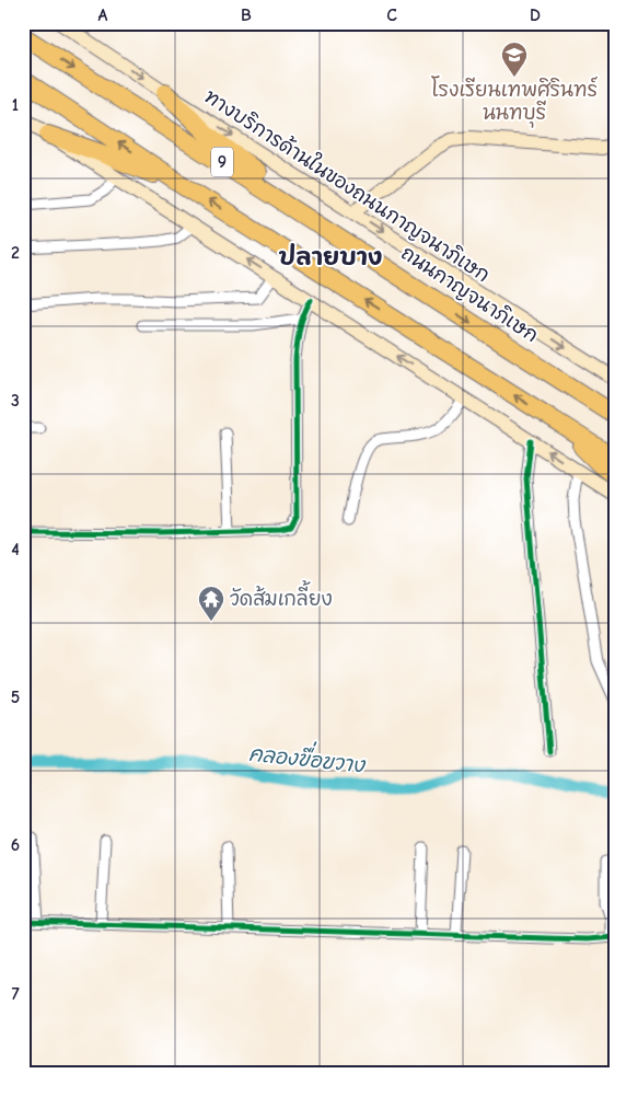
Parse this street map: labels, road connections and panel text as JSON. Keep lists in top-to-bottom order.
{
  "streets": {
    "highway": ["9", "ถนนกาญจนาภิเษก"],
    "main road": ["ทางบริการด้านในของถนนกาญจนาภิเษก"]
  },
  "districts": ["ปลายบาง"],
  "water": ["คลองขื่อขวาง"],
  "places": {
    "school or university": ["โรงเรียนเทพศิรินทร์ นนทบุรี"],
    "temple": ["วัดส้มเกลี้ยง"]
  },
  "grid": {
    "columns": [
      "A",
      "B",
      "C",
      "D"
    ],
    "rows": [
      "1",
      "2",
      "3",
      "4",
      "5",
      "6",
      "7"
    ]
  }
}
